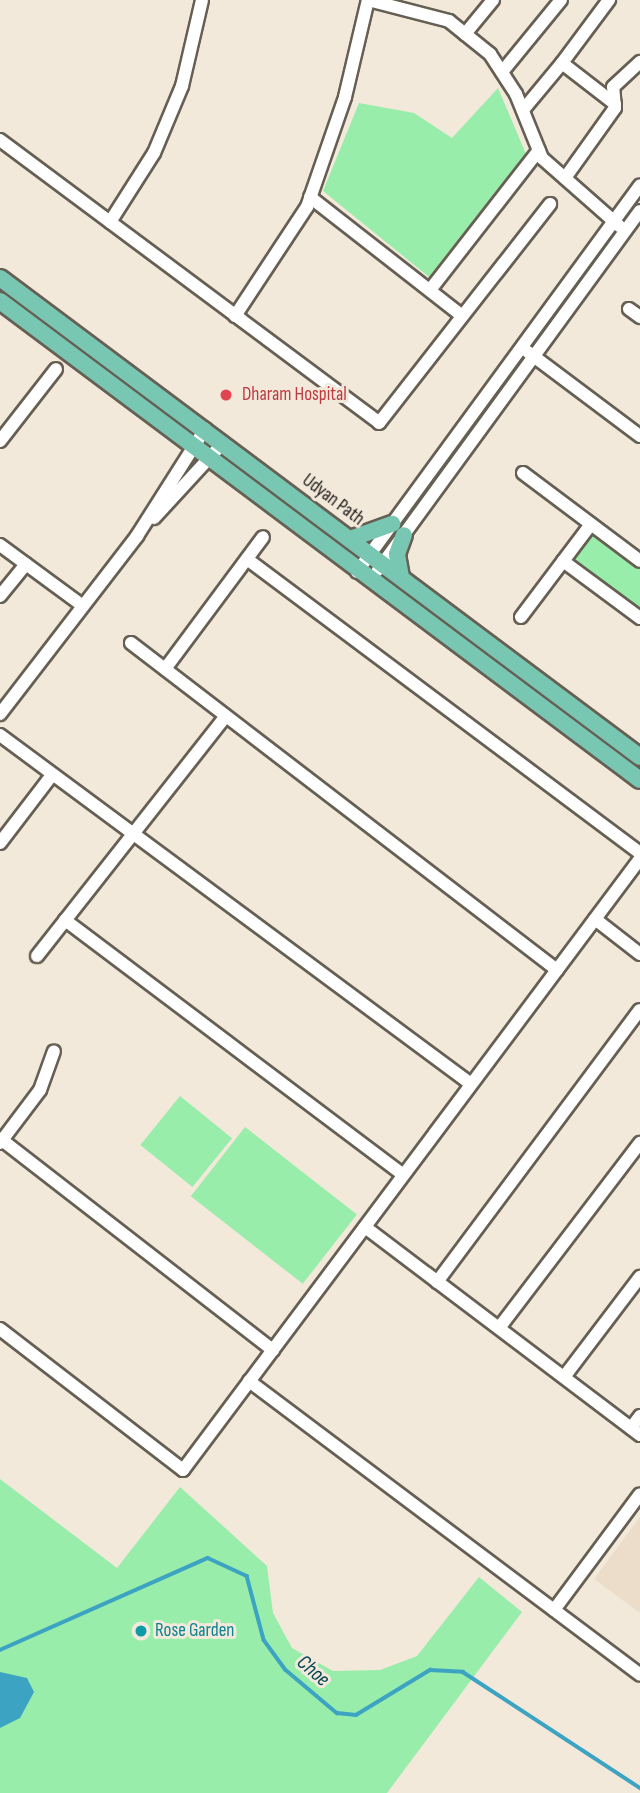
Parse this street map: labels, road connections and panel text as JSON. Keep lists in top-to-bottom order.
{
  "streets": {
    "main road": ["Udyan Path"]
  },
  "water": ["Choe"],
  "places": ["Dharam Hospital", "Rose Garden"]
}
